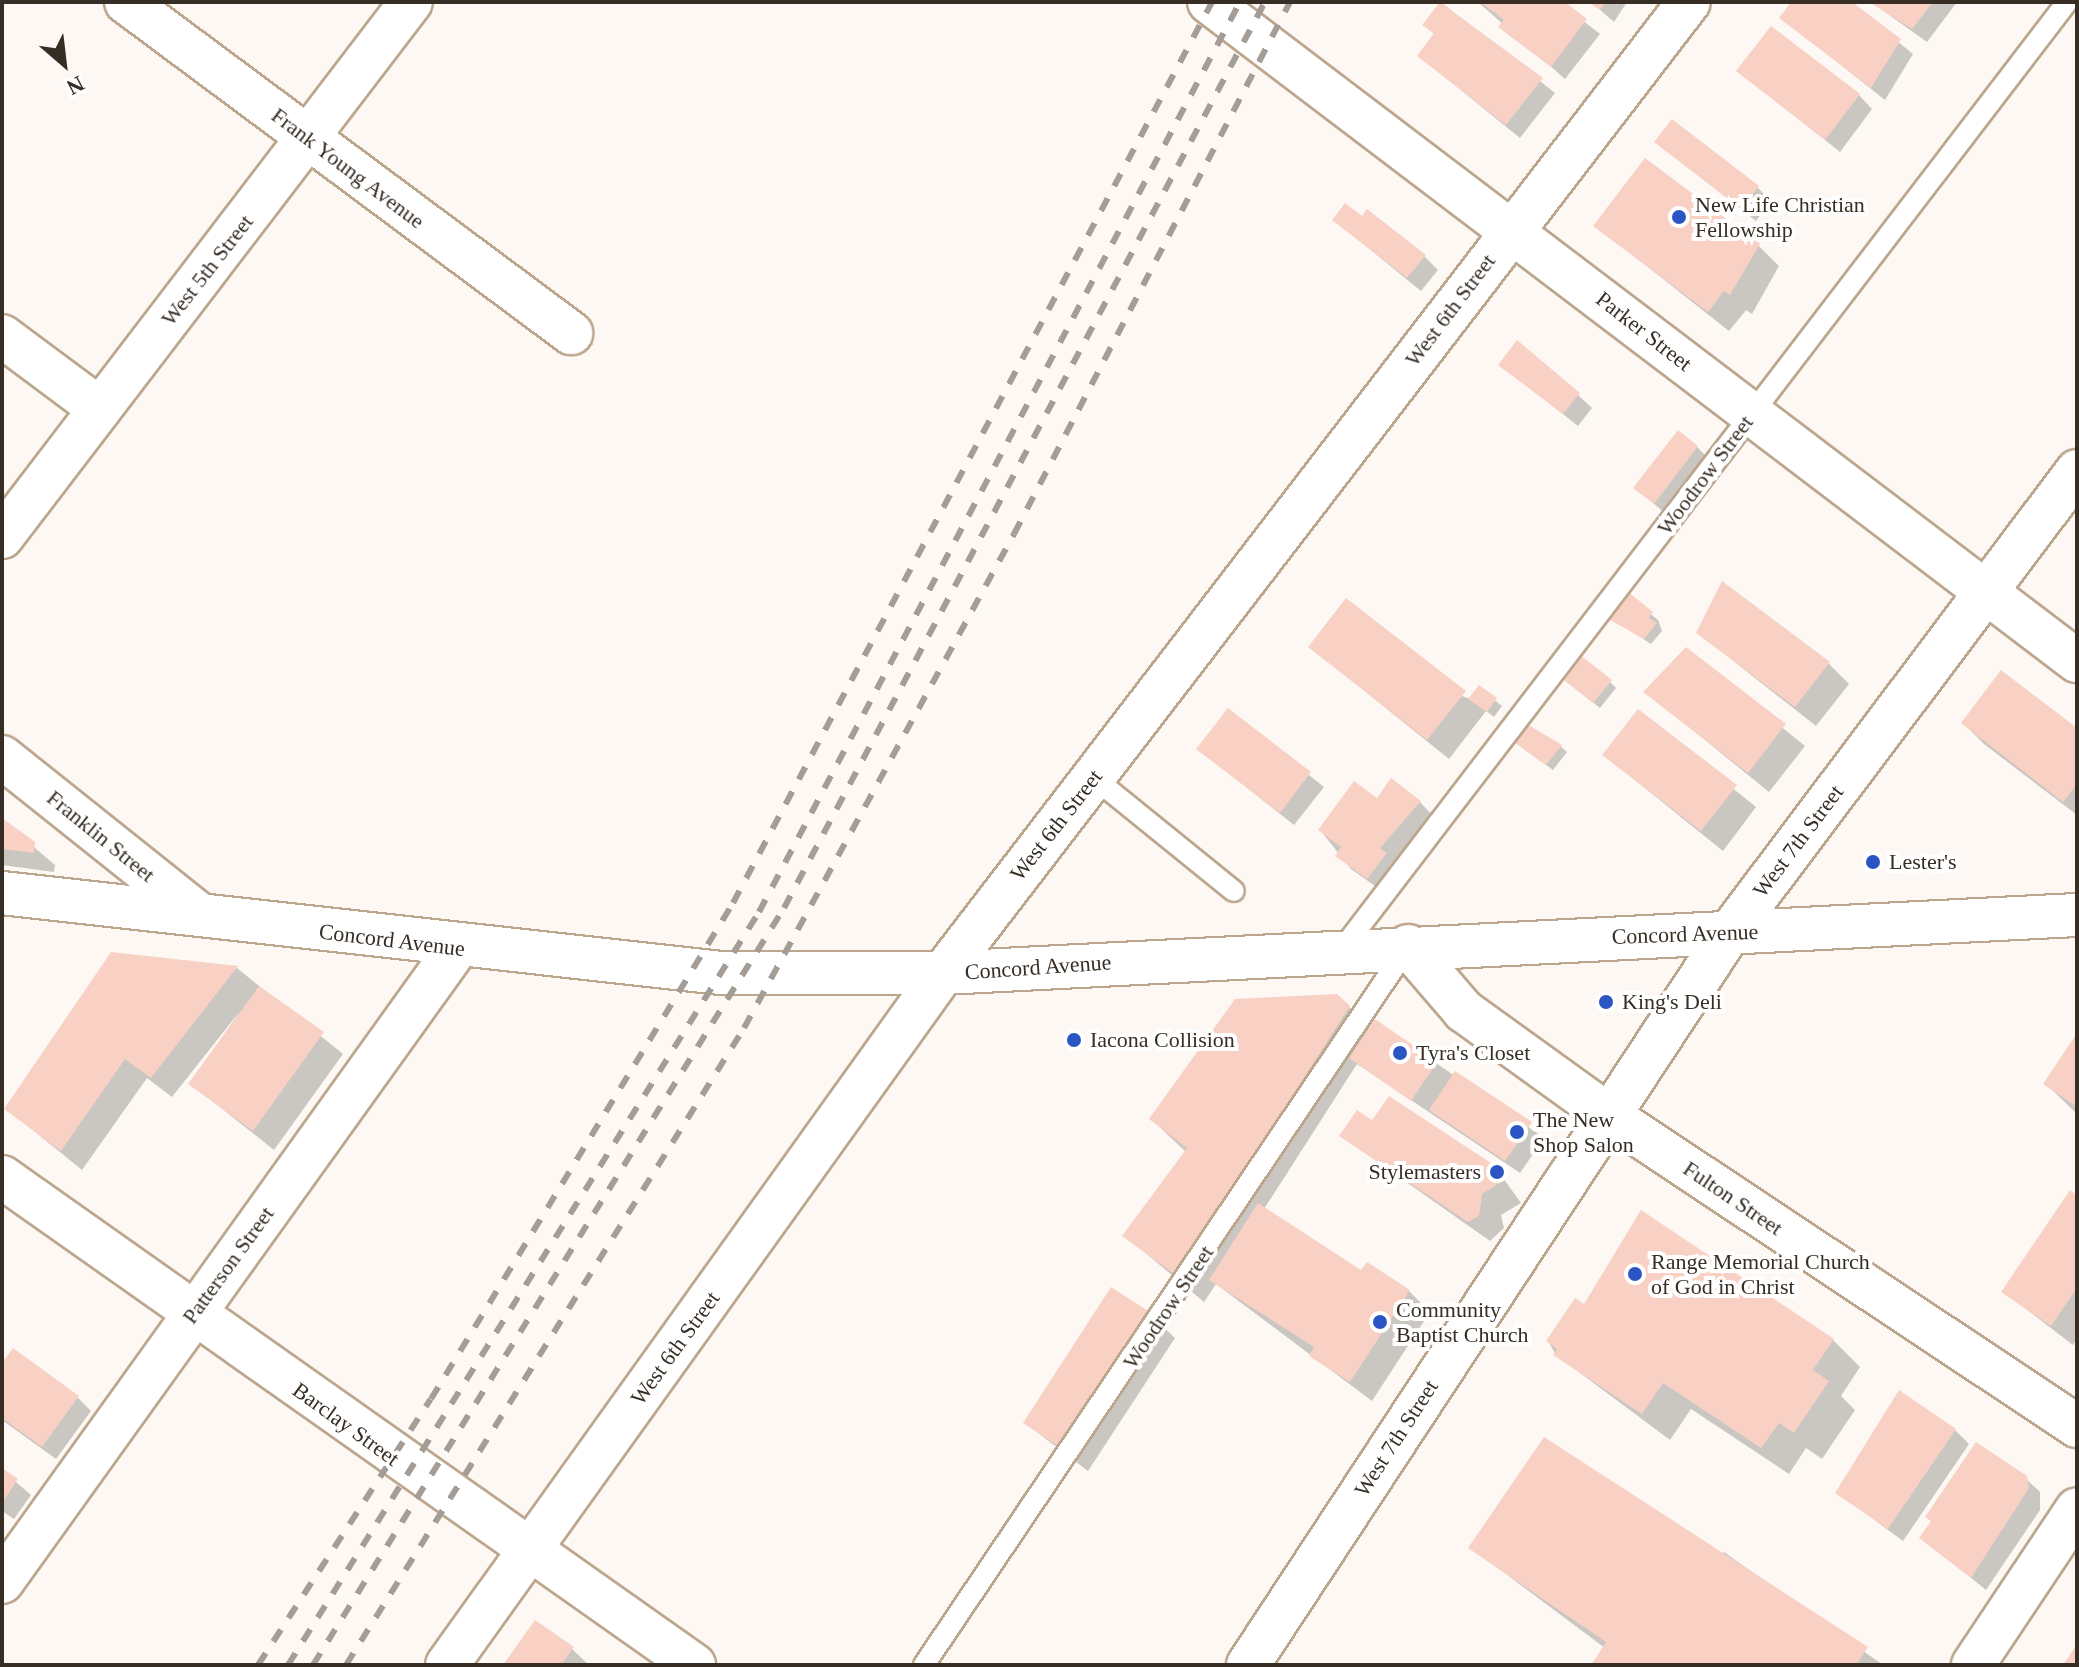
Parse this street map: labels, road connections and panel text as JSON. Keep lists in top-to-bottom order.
{
  "streets": {
    "street": [
      "Frank Young Avenue",
      "West 5th Street",
      "West 6th Street",
      "Parker Street",
      "Franklin Street",
      "West 7th Street",
      "Concord Avenue",
      "Fulton Street",
      "Patterson Street",
      "Barclay Street"
    ],
    "lane": ["Woodrow Street"]
  },
  "crossings": [
    ["Frank Young Avenue", "West 5th Street"],
    ["West 6th Street", "Parker Street"],
    ["West 6th Street", "Concord Avenue"],
    ["West 6th Street", "Barclay Street"],
    ["Parker Street", "Woodrow Street"],
    ["Parker Street", "West 7th Street"],
    ["Woodrow Street", "Concord Avenue"],
    ["Woodrow Street", "Fulton Street"],
    ["Franklin Street", "Concord Avenue"],
    ["West 7th Street", "Concord Avenue"],
    ["West 7th Street", "Fulton Street"],
    ["Concord Avenue", "Fulton Street"],
    ["Concord Avenue", "Patterson Street"],
    ["Patterson Street", "Barclay Street"]
  ],
  "places": [
    "New Life Christian Fellowship",
    "Lester's",
    "King's Deli",
    "Iacona Collision",
    "Tyra's Closet",
    "The New Shop Salon",
    "Stylemasters",
    "Range Memorial Church of God in Christ",
    "Community Baptist Church"
  ],
  "north": "bottom right"
}
